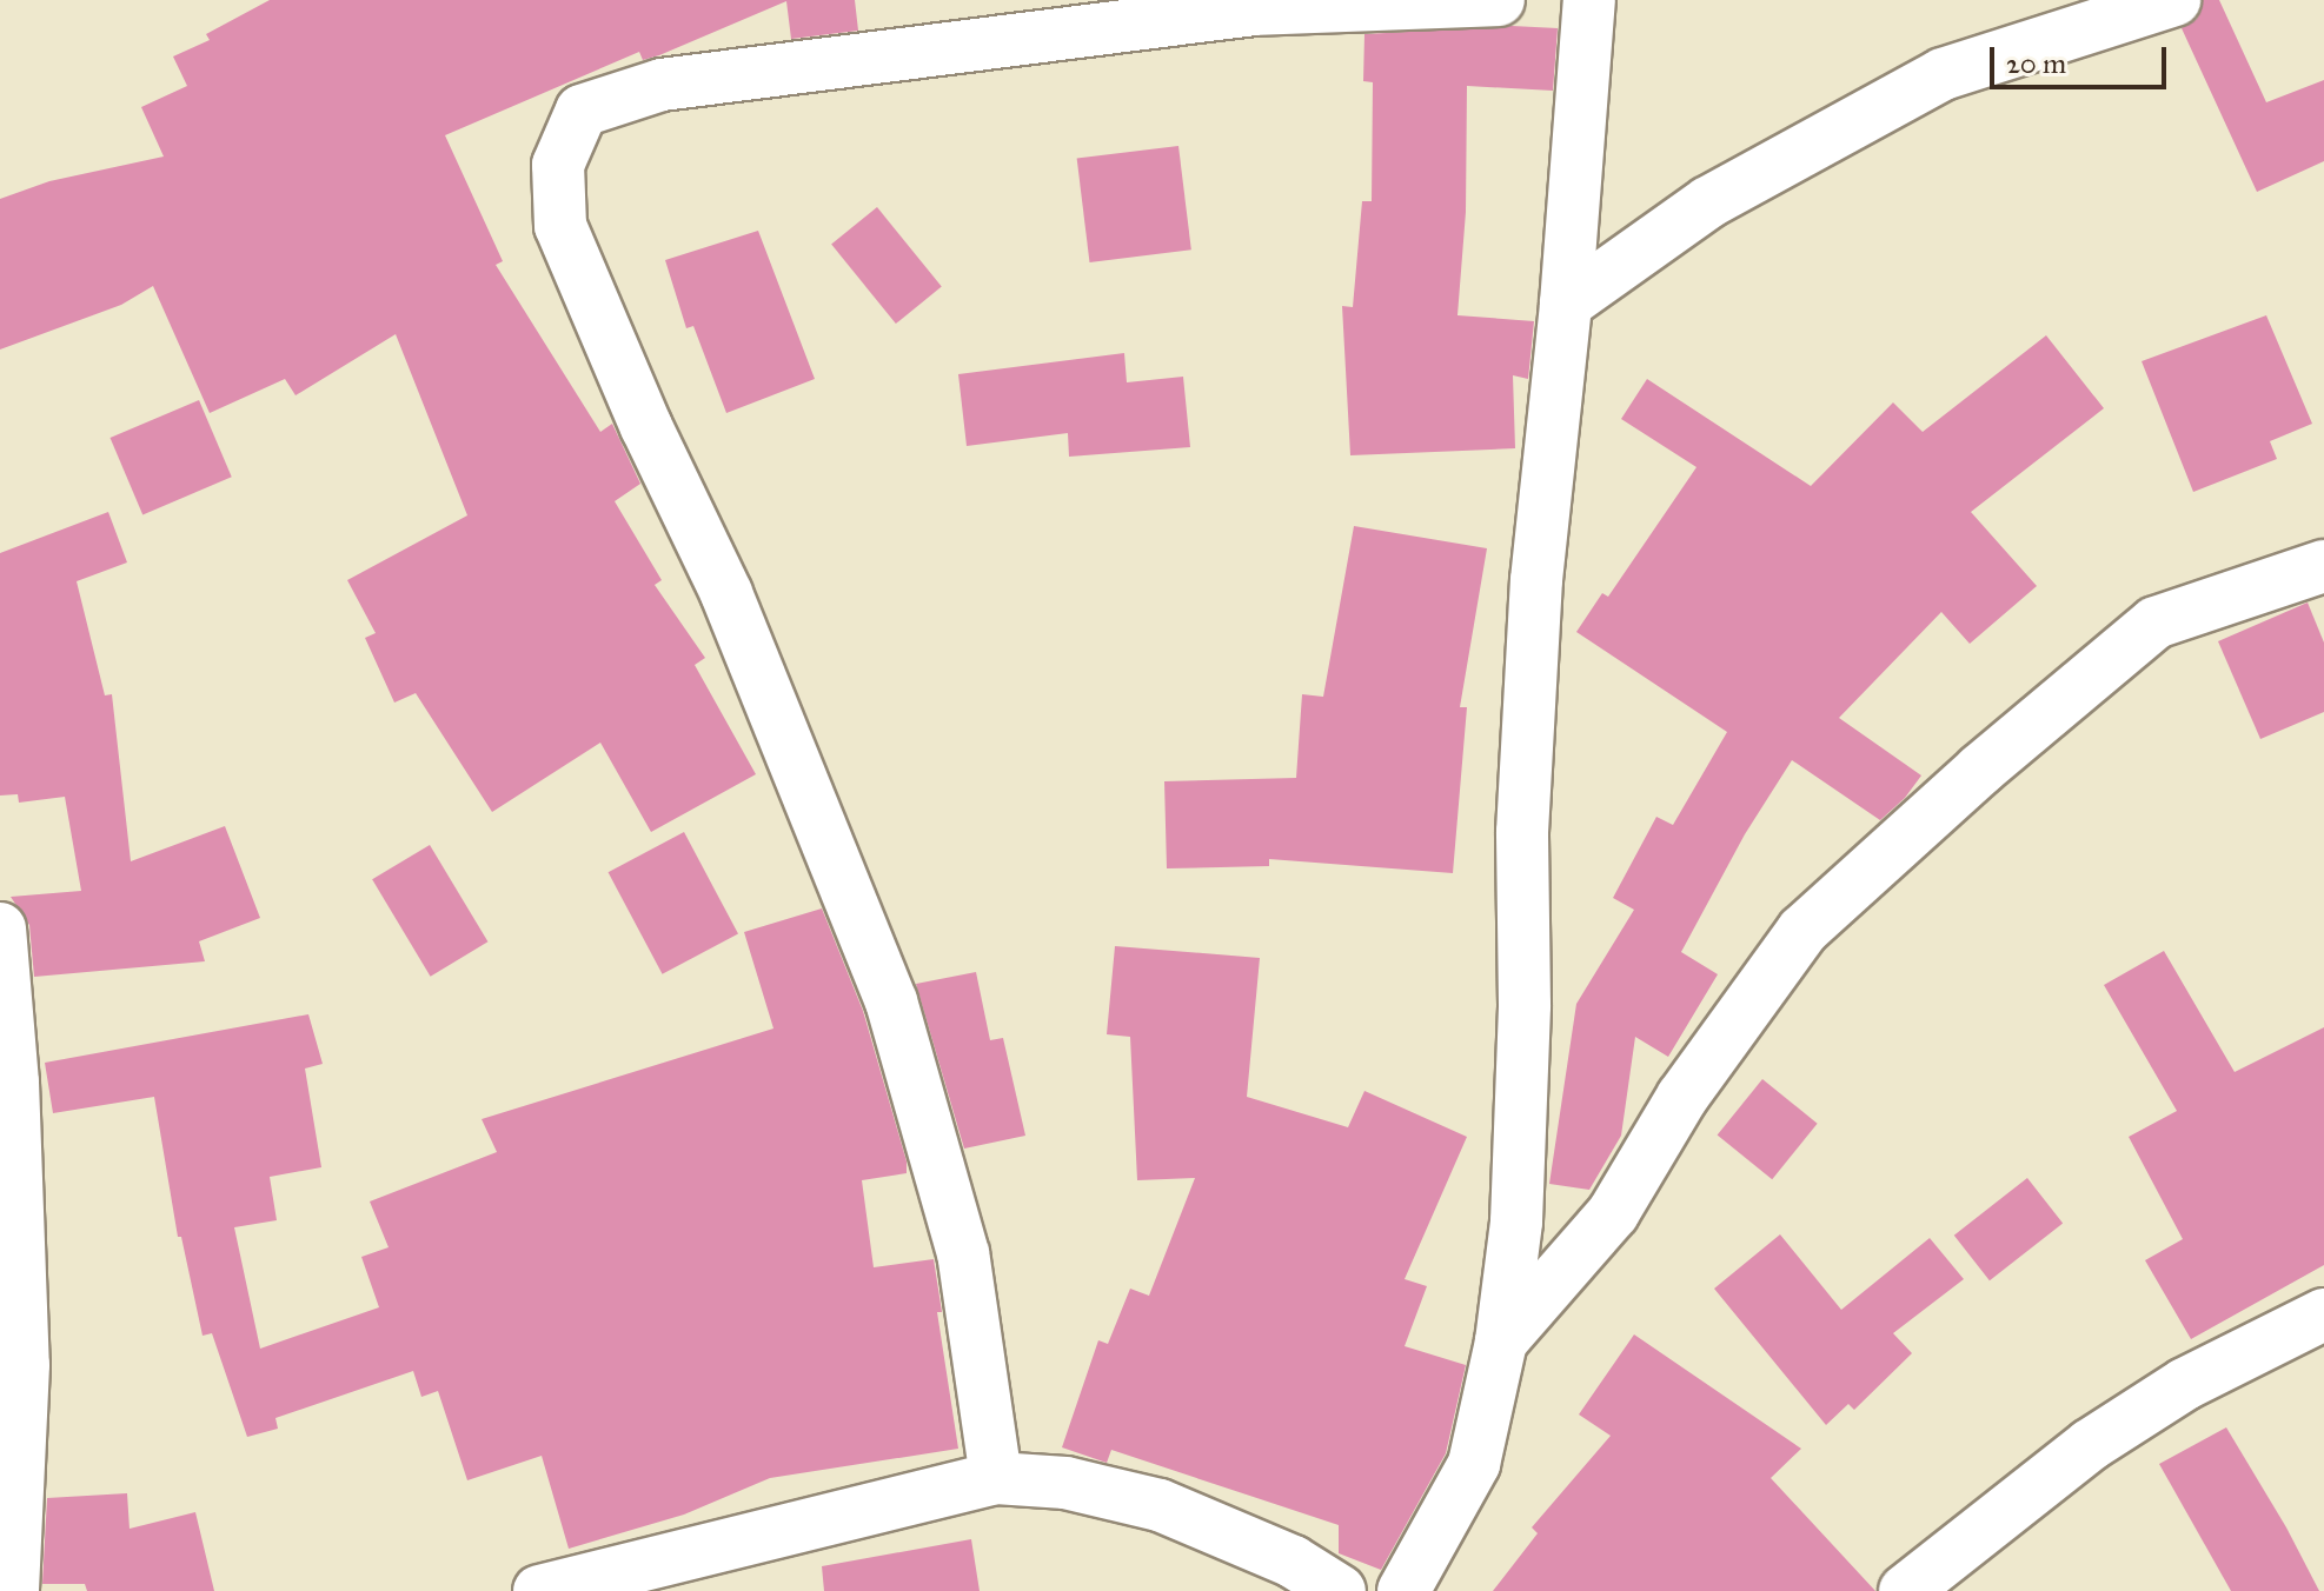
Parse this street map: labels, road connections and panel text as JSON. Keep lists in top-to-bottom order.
{
  "scale_bar": "20 m"
}
